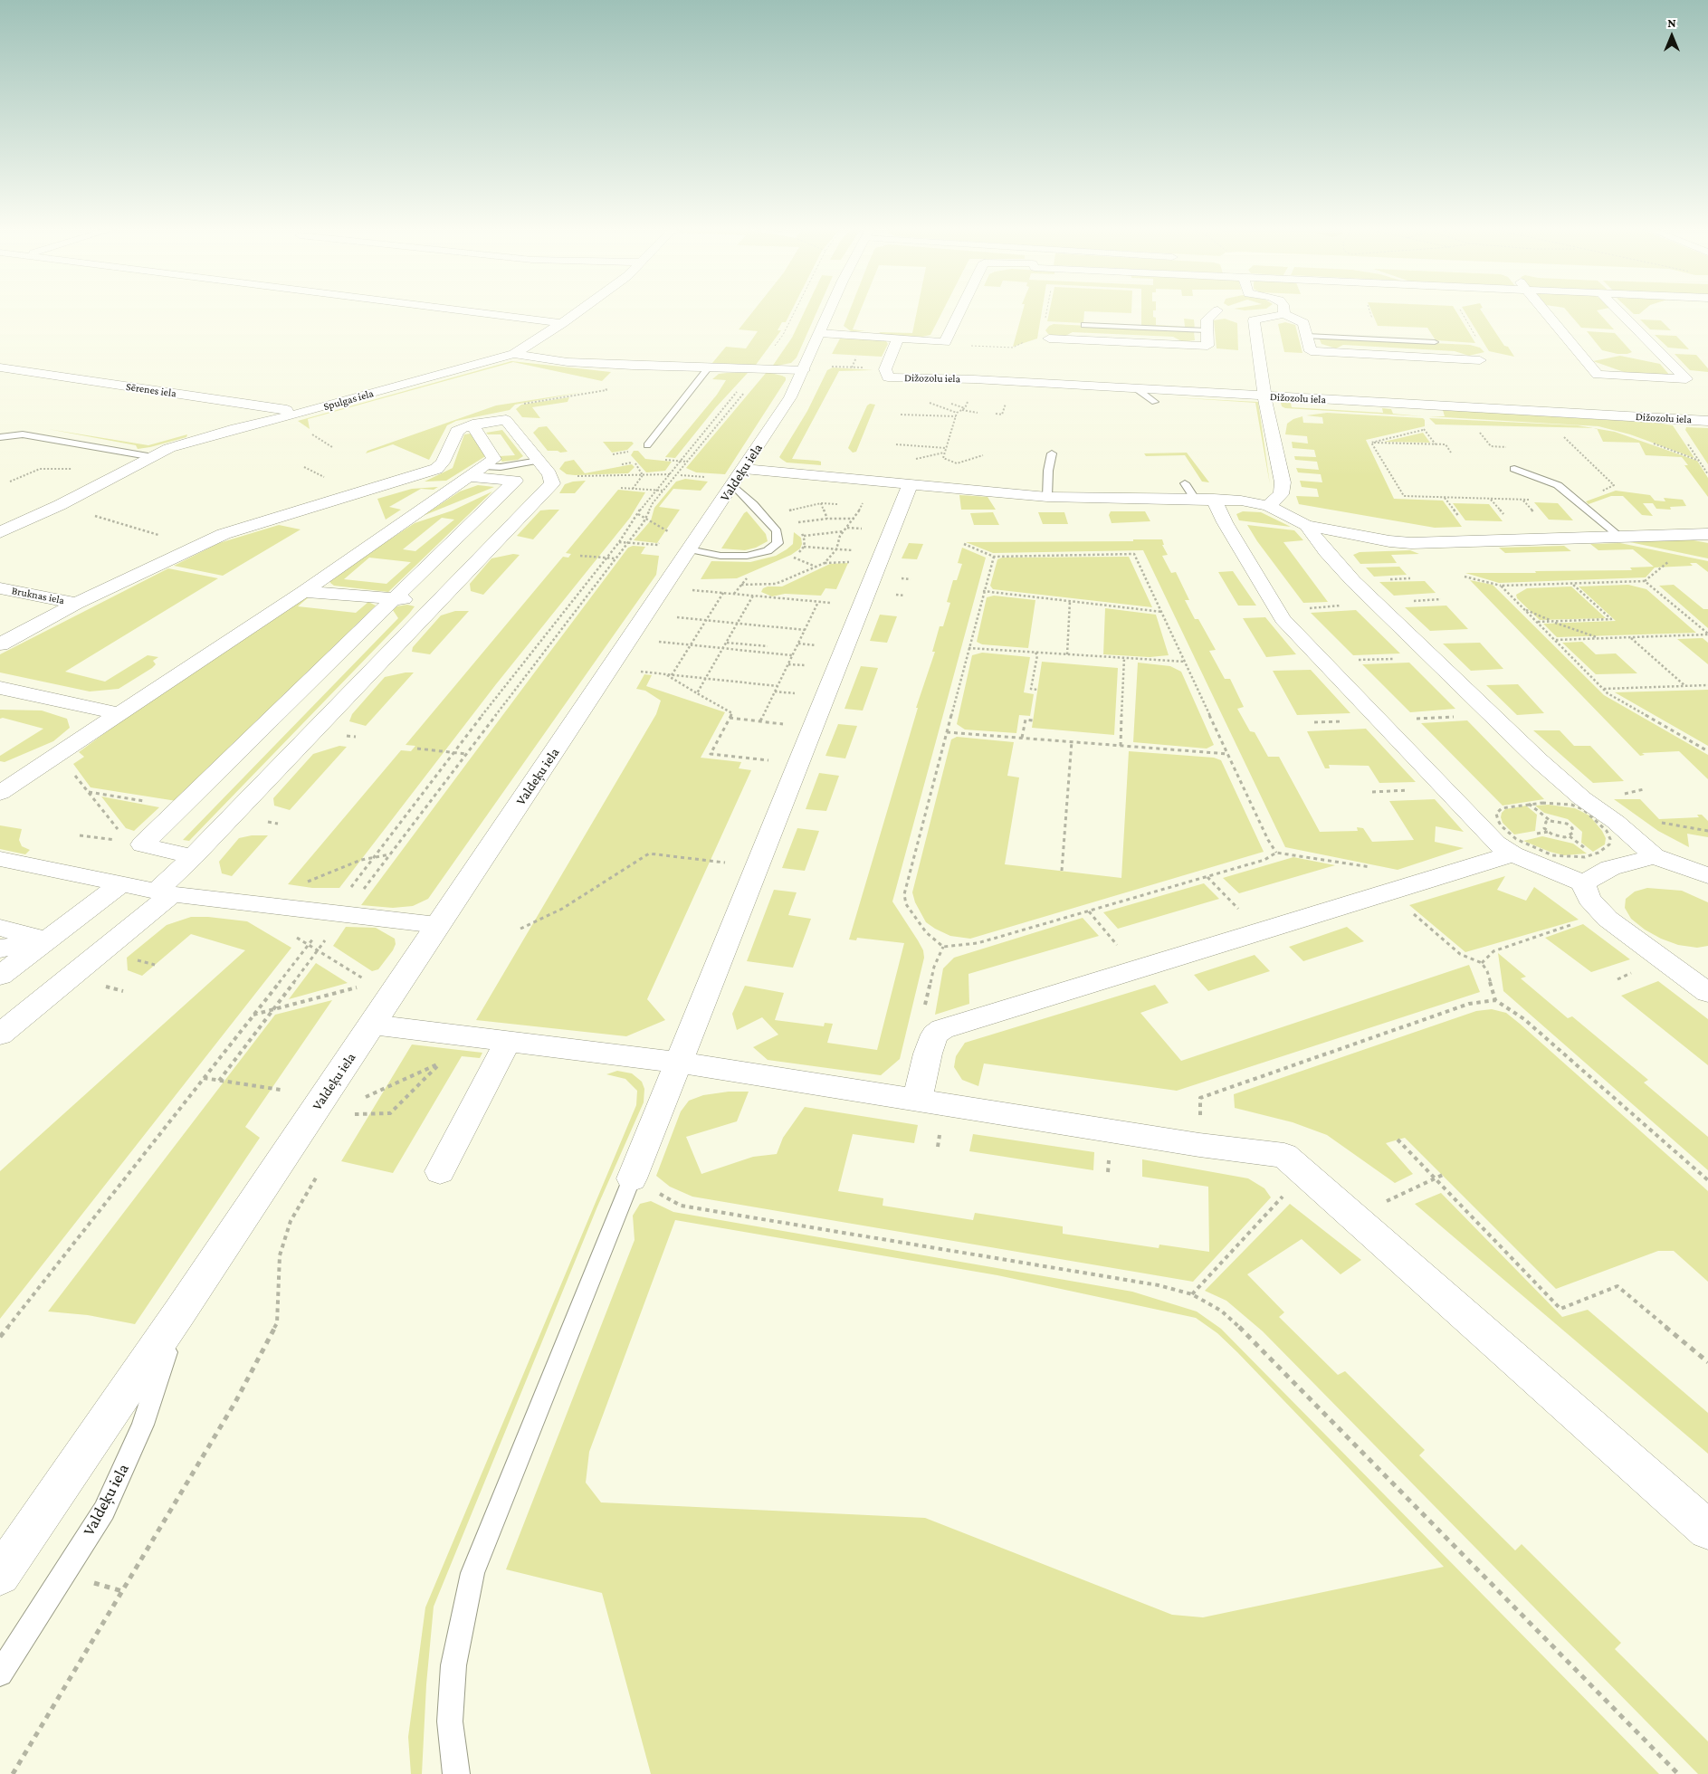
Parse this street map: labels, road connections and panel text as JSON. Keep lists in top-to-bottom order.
{
  "streets": {
    "street": [
      "Dižozolu iela",
      "Sērenes iela",
      "Spulgas iela",
      "Valdeķu iela",
      "Bruknas iela"
    ]
  },
  "crossings": [
    ["Sērenes iela", "Spulgas iela"]
  ],
  "north": "top"
}
